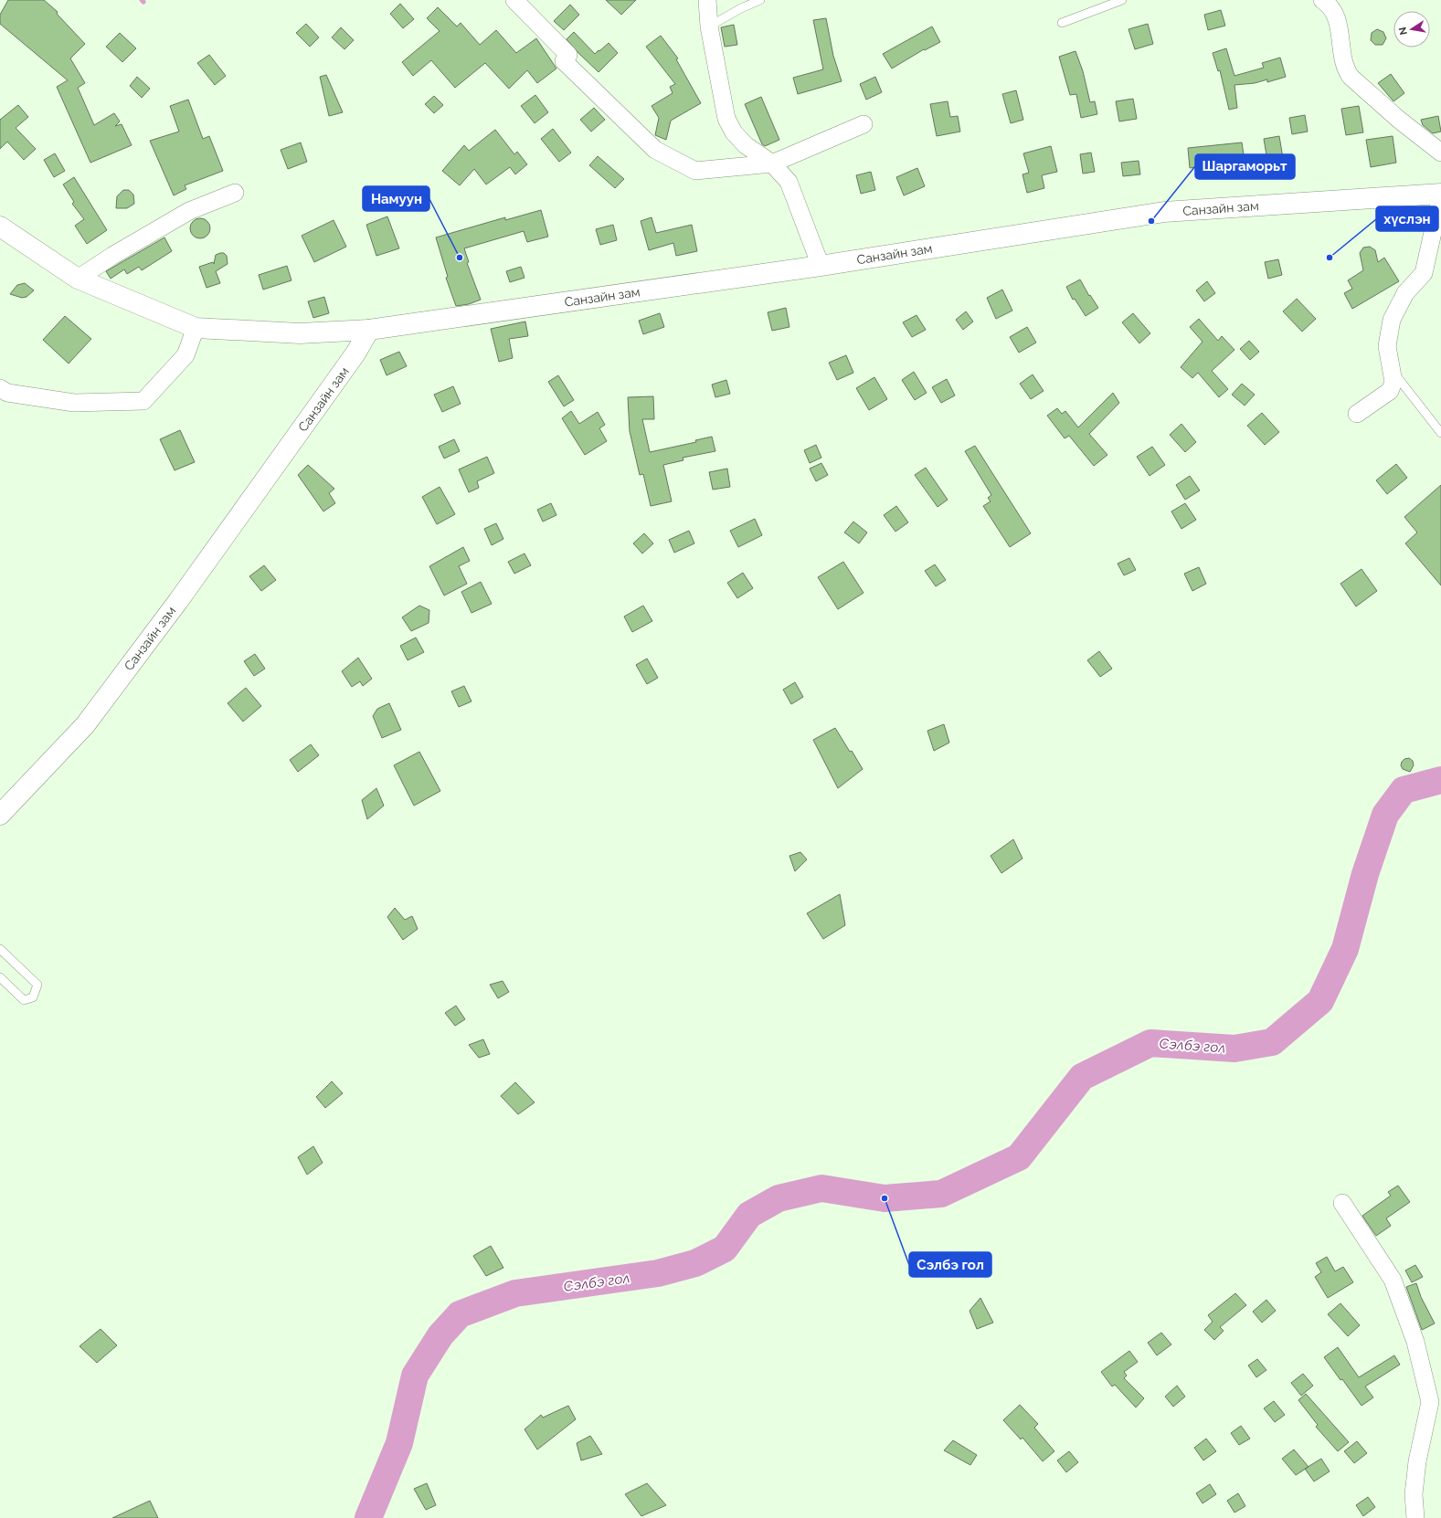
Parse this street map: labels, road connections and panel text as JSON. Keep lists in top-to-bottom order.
{
  "streets": {
    "main road": ["Санзайн зам"]
  },
  "water": ["Сэлбэ гол"],
  "places": [
    "Шаргаморьт",
    "Намуун",
    "хүслэн",
    "Сэлбэ гол"
  ],
  "north": "left"
}
